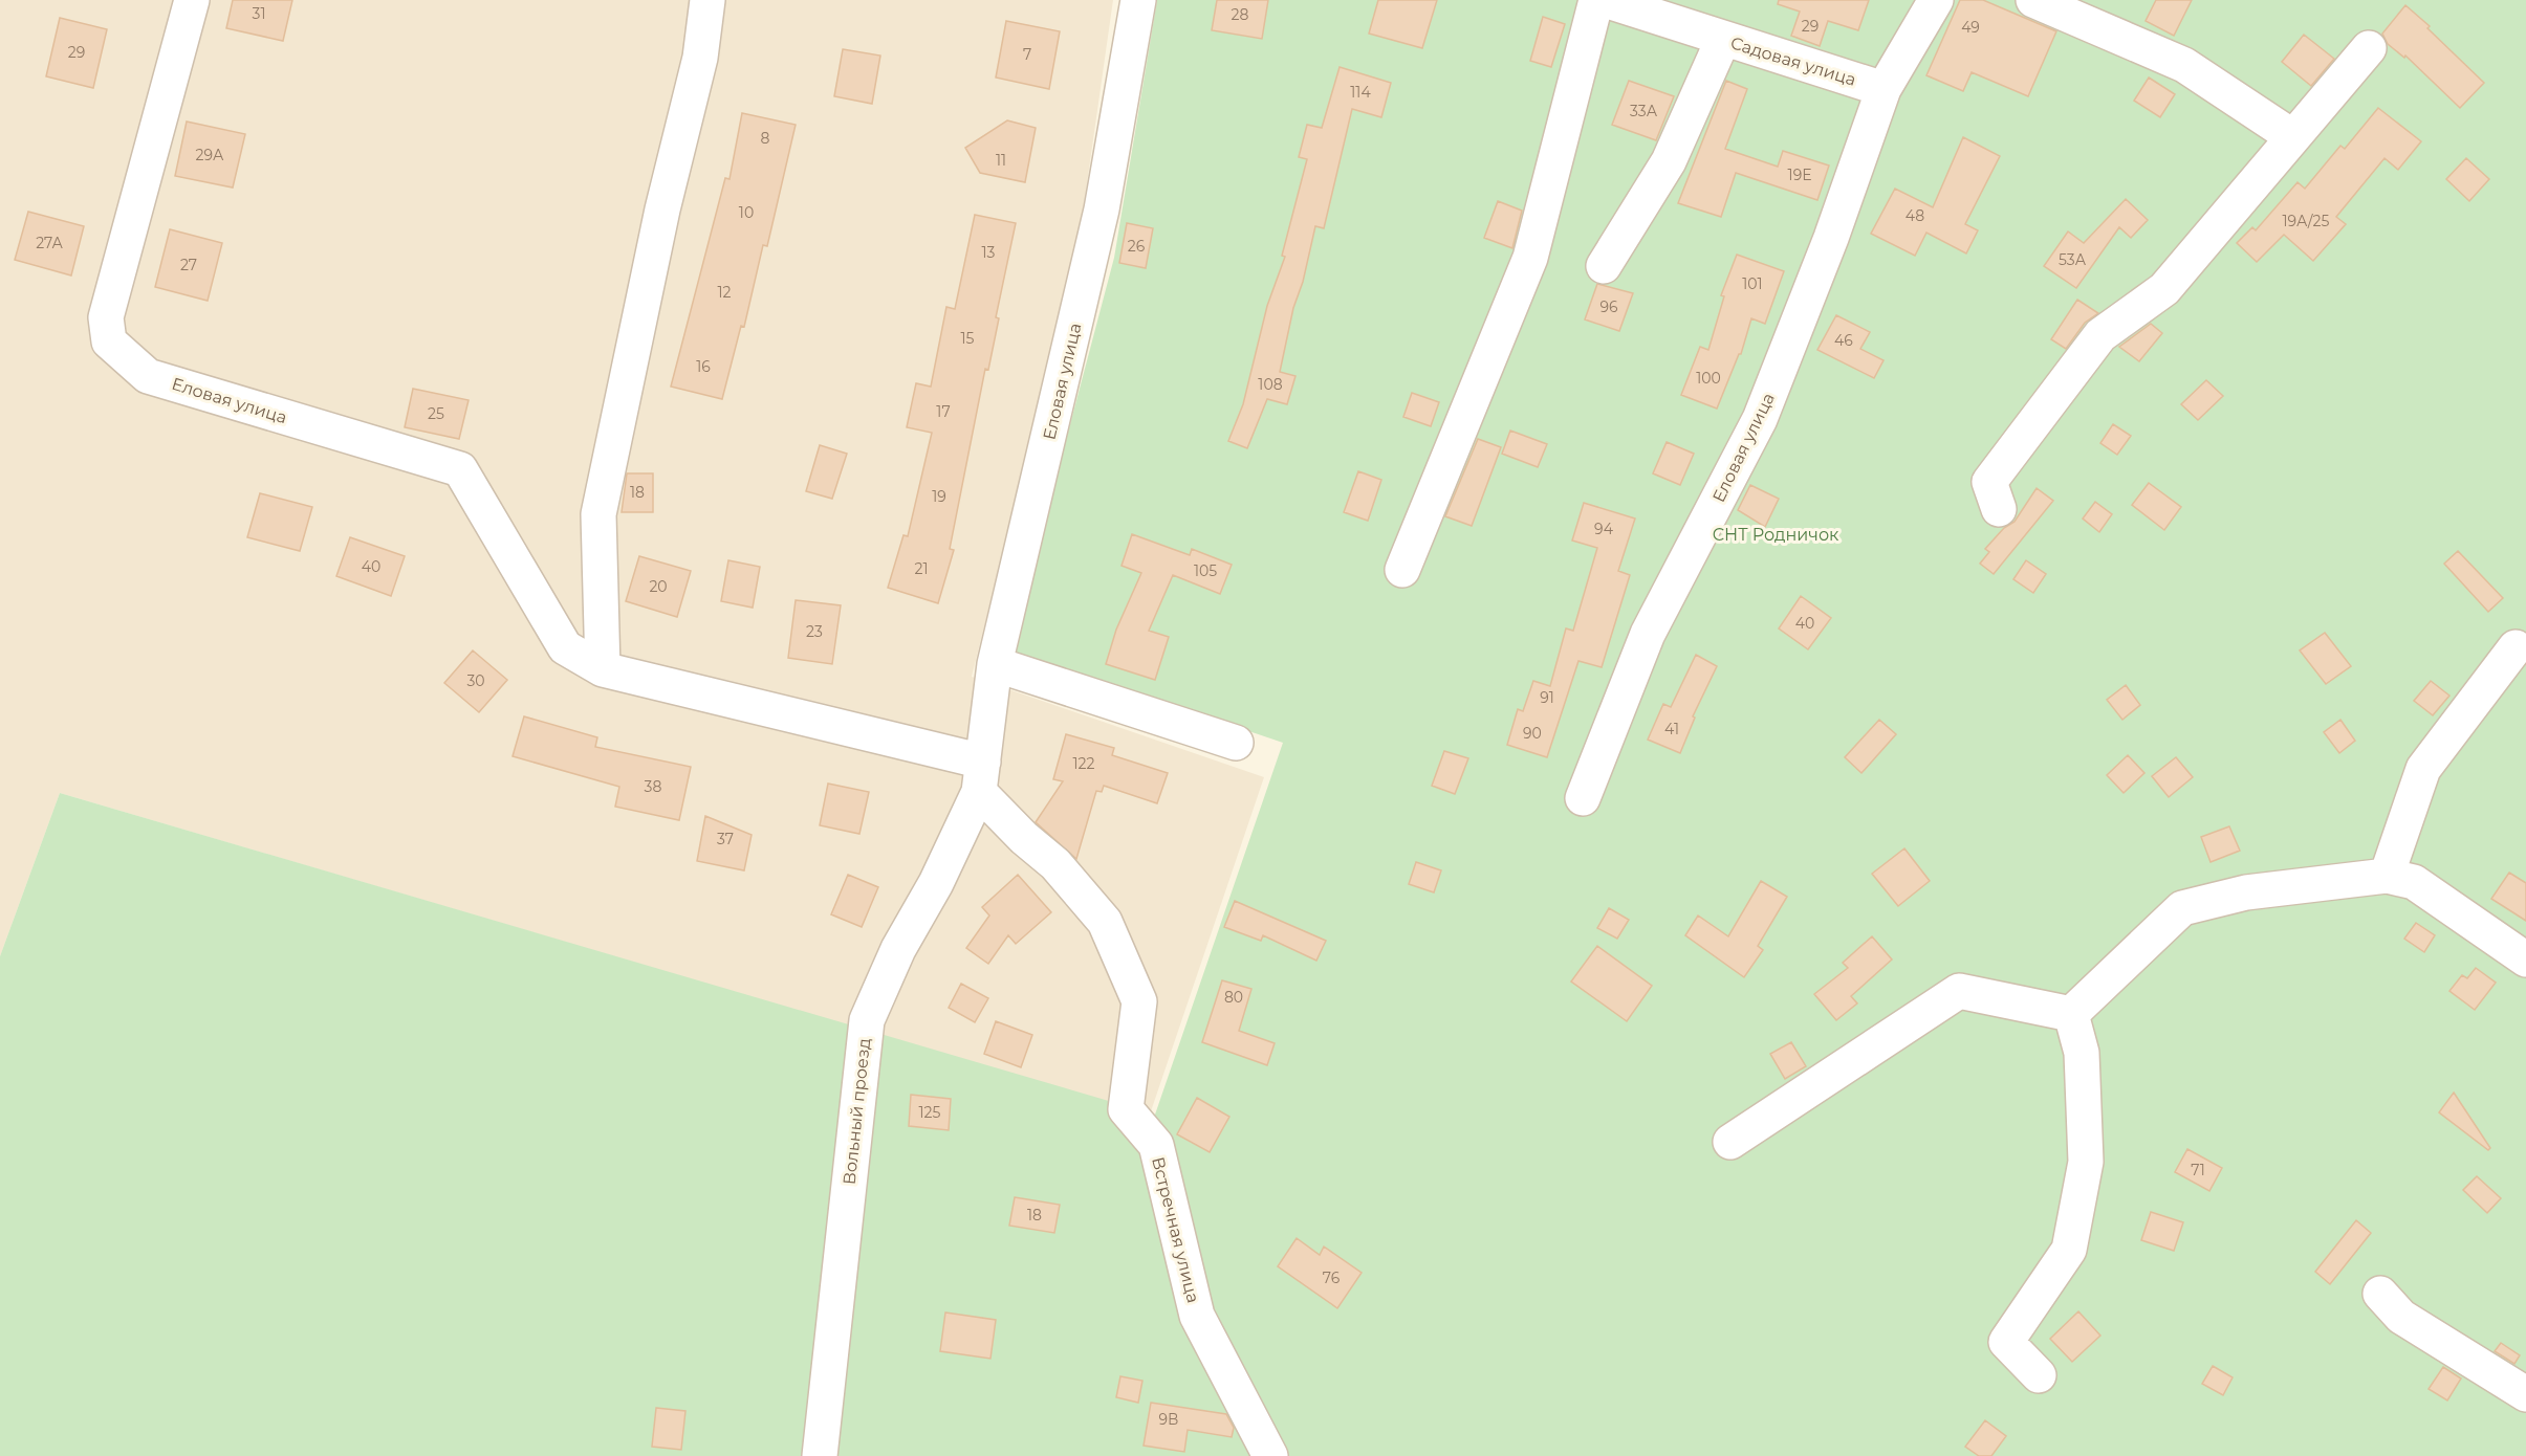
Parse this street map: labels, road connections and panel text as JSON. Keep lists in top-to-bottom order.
{
  "streets": {
    "street": [
      "Садовая улица",
      "Еловая улица",
      "Вольный проезд",
      "Встречная улица"
    ]
  },
  "crossings": [
    ["Садовая улица", "Еловая улица"],
    ["Еловая улица", "Вольный проезд"],
    ["Еловая улица", "Встречная улица"],
    ["Вольный проезд", "Встречная улица"]
  ],
  "parks": ["СНТ Родничок"],
  "house_numbers": [
    "31",
    "28",
    "29",
    "49",
    "29",
    "7",
    "114",
    "33А",
    "8",
    "29А",
    "11",
    "19Е",
    "10",
    "48",
    "19А/25",
    "27А",
    "26",
    "13",
    "53А",
    "27",
    "101",
    "12",
    "96",
    "15",
    "46",
    "16",
    "100",
    "108",
    "17",
    "25",
    "18",
    "19",
    "94",
    "40",
    "21",
    "105",
    "20",
    "40",
    "23",
    "30",
    "91",
    "41",
    "90",
    "122",
    "38",
    "37",
    "80",
    "125",
    "71",
    "18",
    "76",
    "9В"
  ]
}
